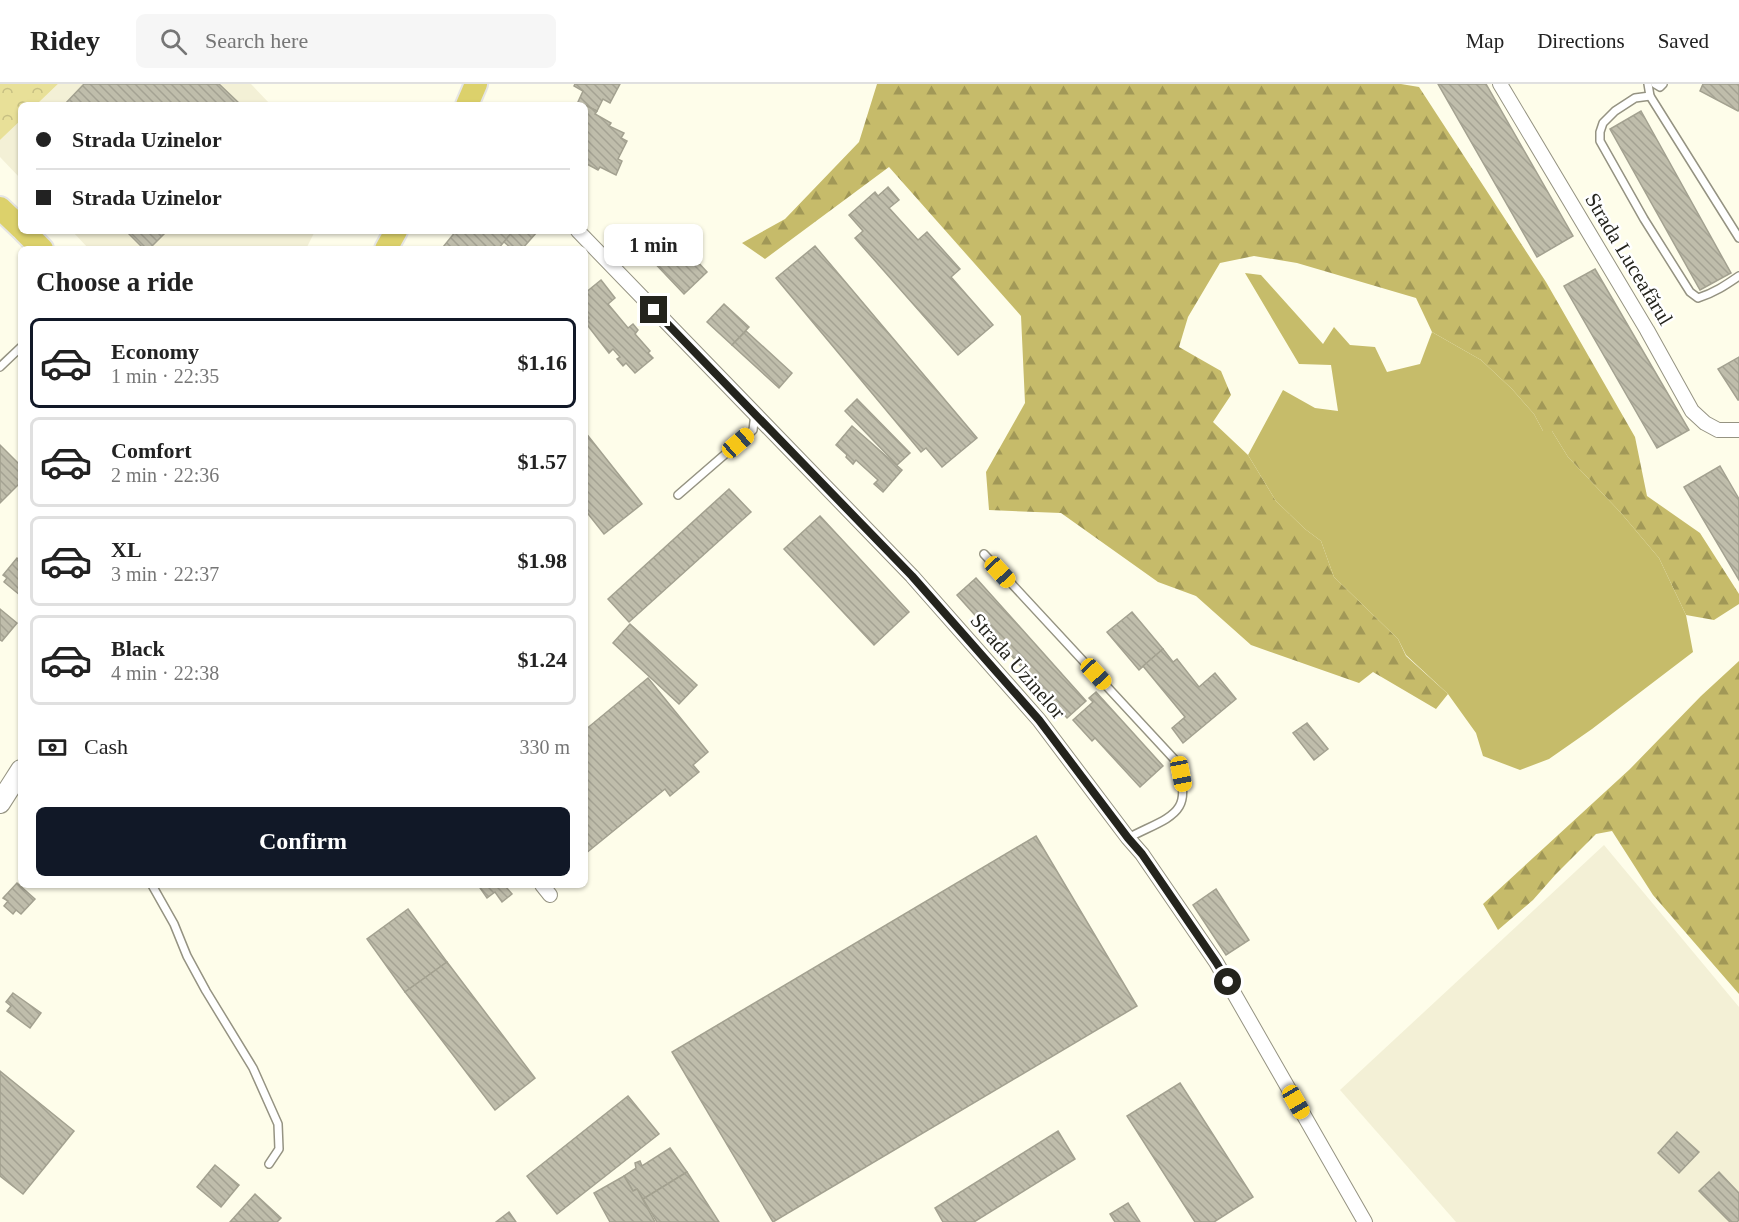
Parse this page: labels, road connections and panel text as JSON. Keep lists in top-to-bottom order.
{
  "streets": {
    "street": ["Strada Luceafărul", "Strada Uzinelor"]
  },
  "page": {
    "header": "Ridey",
    "search": "Search here",
    "nav": ["Map", "Directions", "Saved"],
    "banner": ["Strada Uzinelor", "Strada Uzinelor"],
    "bubble": "1 min",
    "heading": "Choose a ride",
    "list": [
      {
        "name": "Economy",
        "note": "1 min · 22:35",
        "value": "$1.16"
      },
      {
        "name": "Comfort",
        "note": "2 min · 22:36",
        "value": "$1.57"
      },
      {
        "name": "XL",
        "note": "3 min · 22:37",
        "value": "$1.98"
      },
      {
        "name": "Black",
        "note": "4 min · 22:38",
        "value": "$1.24"
      }
    ],
    "pay": ["Cash", "330 m"],
    "buttons": "Confirm"
  }
}
